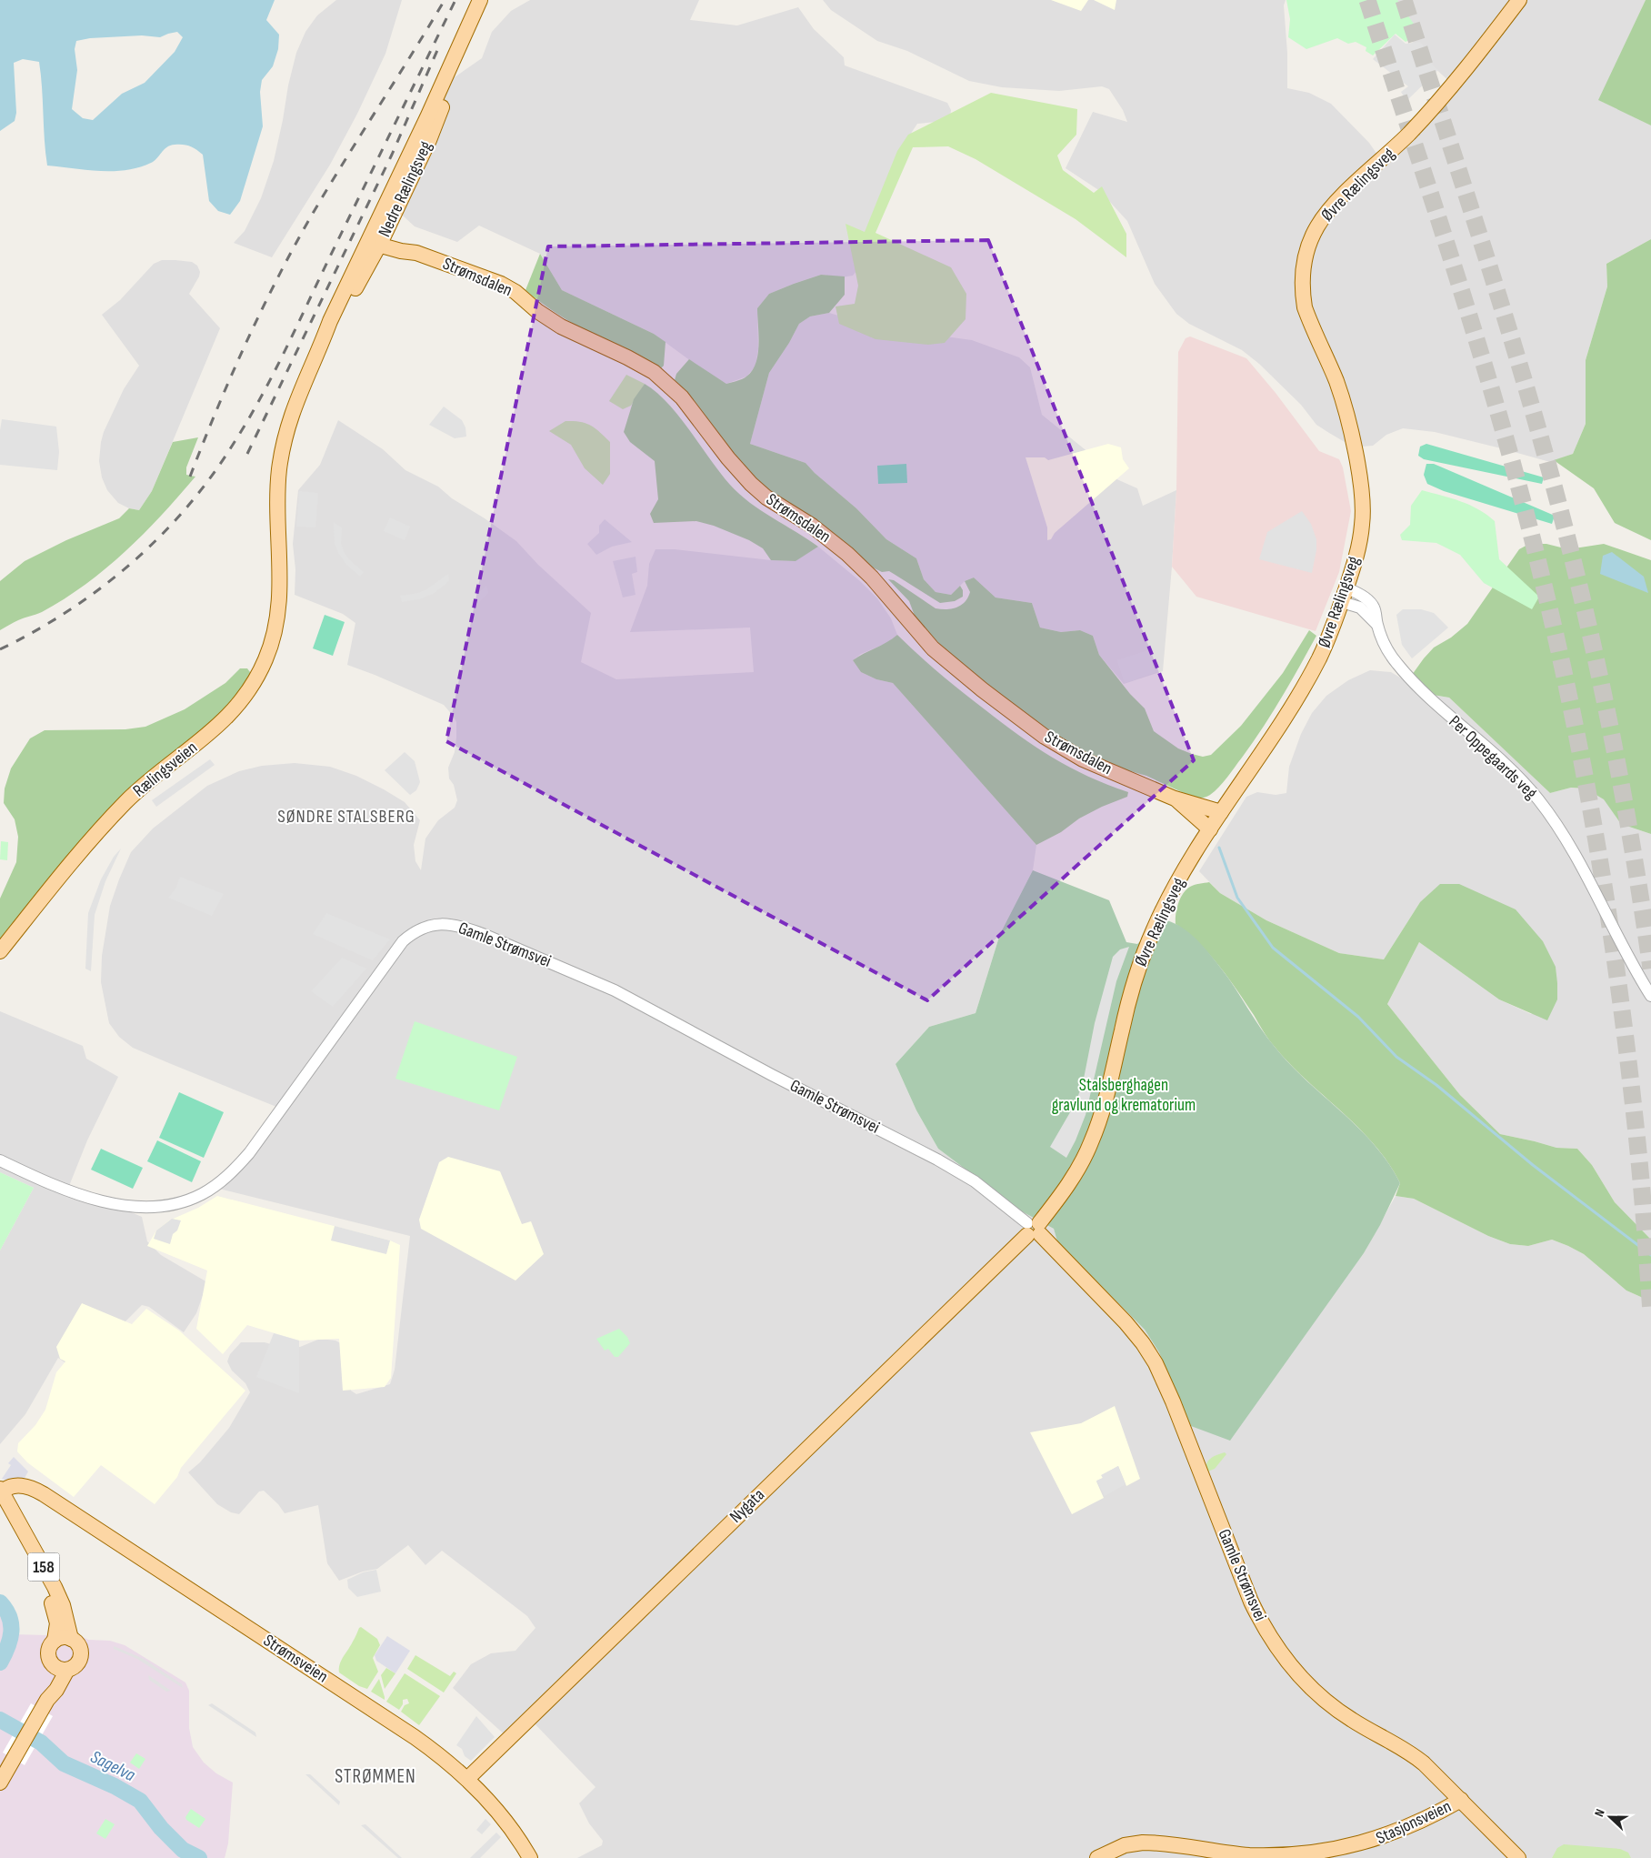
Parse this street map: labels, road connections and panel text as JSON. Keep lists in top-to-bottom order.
{
  "streets": {
    "main road": [
      "Øvre Rælingsveg",
      "Nedre Rælingsveg",
      "Strømsdalen",
      "Rælingsveien",
      "Gamle Strømsvei",
      "Nygata",
      "158",
      "Strømsveien",
      "Stasjonsveien"
    ],
    "street": ["Per Oppegaards veg"]
  },
  "crossings": [
    ["Øvre Rælingsveg", "Strømsdalen"],
    ["Øvre Rælingsveg", "Per Oppegaards veg"],
    ["Øvre Rælingsveg", "Gamle Strømsvei"],
    ["Øvre Rælingsveg", "Nygata"],
    ["Nedre Rælingsveg", "Strømsdalen"],
    ["Nedre Rælingsveg", "Rælingsveien"],
    ["Gamle Strømsvei", "Nygata"],
    ["Gamle Strømsvei", "Stasjonsveien"],
    ["Nygata", "Strømsveien"],
    ["158", "Strømsveien"]
  ],
  "districts": ["SØNDRE STALSBERG", "STRØMMEN"],
  "water": ["Sagelva"],
  "parks": ["Stalsberghagen gravlund og krematorium"],
  "north": "left"
}
